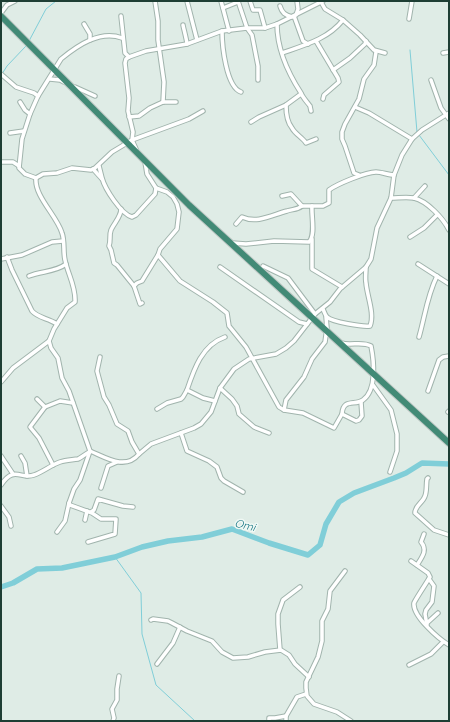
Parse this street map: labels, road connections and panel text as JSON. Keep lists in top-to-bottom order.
{
  "water": ["Omi"]
}
